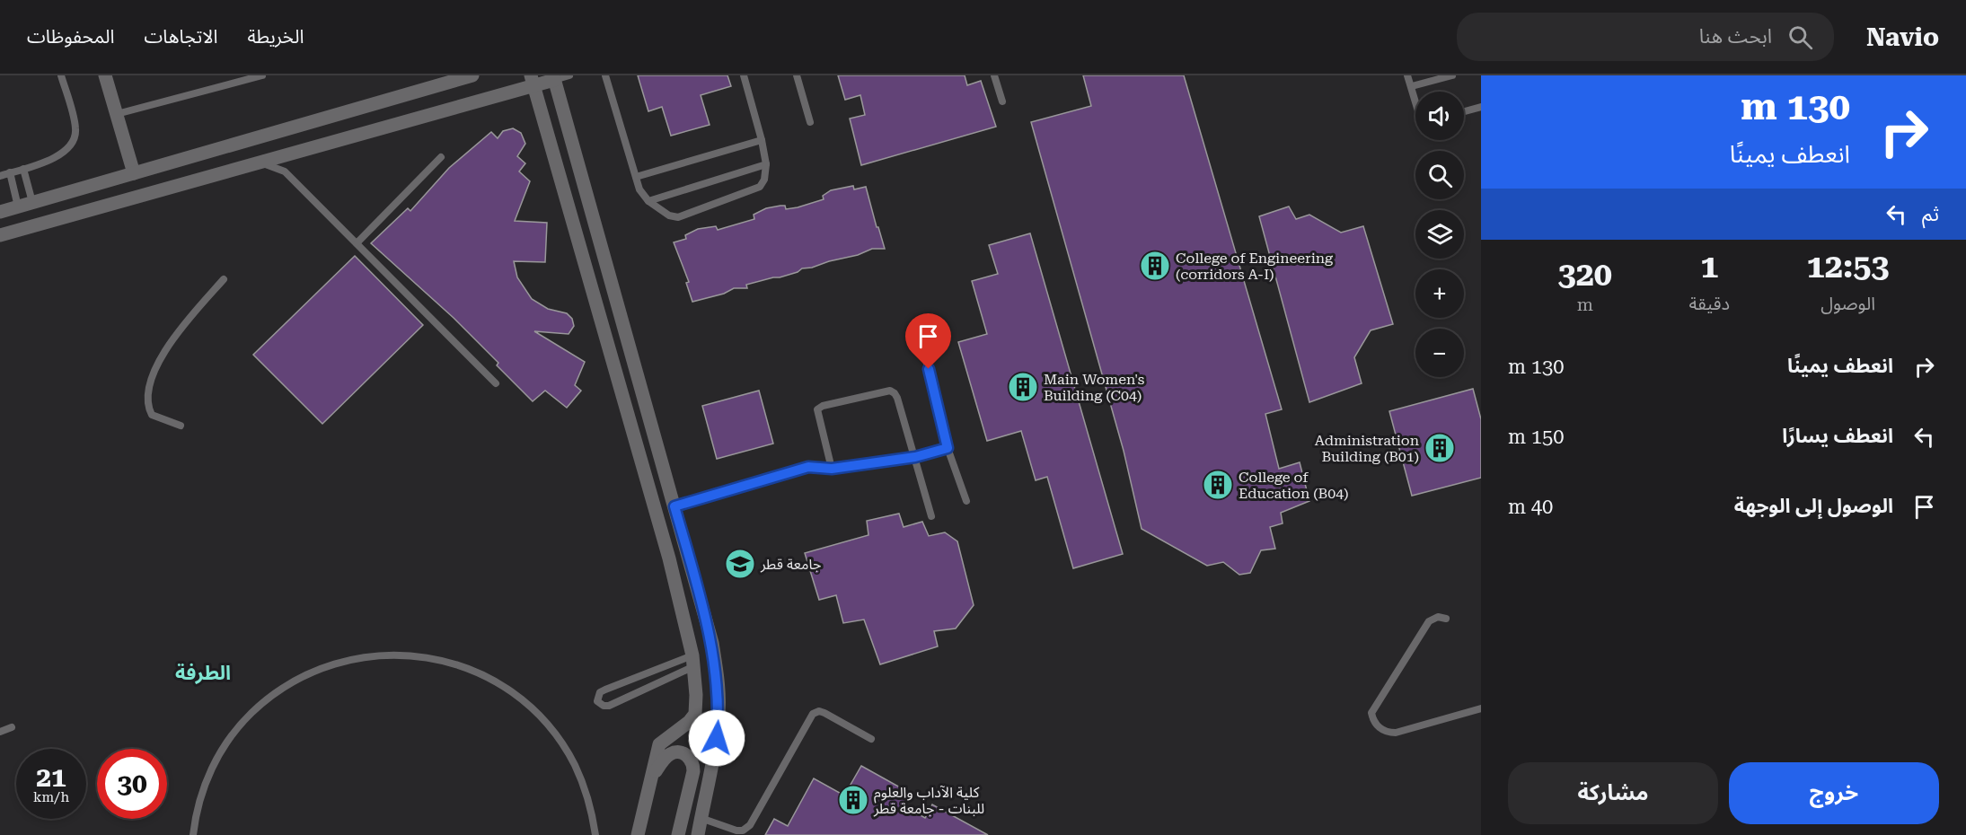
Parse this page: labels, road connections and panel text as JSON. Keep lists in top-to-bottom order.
{
  "districts": ["الطرفة"],
  "places": {
    "building": [
      "College of Engineering (corridors A-I)",
      "Main Women's Building (C04)",
      "Administration Building (B01)",
      "College of Education (B04)",
      "كلية الآداب والعلوم للبنات - جامعة قطر"
    ],
    "school or university": ["جامعة قطر"]
  },
  "page": {
    "header": "Navio",
    "search": "ابحث هنا",
    "nav": ["الخريطة", "الاتجاهات", "المحفوظات"],
    "turn": ["130 m", "انعطف يمينًا"],
    "map_buttons": ["+", "−"],
    "then": "ثم",
    "eta": [
      "12:53",
      "الوصول",
      "1",
      "دقيقة",
      "320",
      "m"
    ],
    "list": [
      {
        "name": "انعطف يمينًا",
        "value": "130 m"
      },
      {
        "name": "انعطف يسارًا",
        "value": "150 m"
      },
      {
        "name": "الوصول إلى الوجهة",
        "value": "40 m"
      }
    ],
    "speed": "21 km/h",
    "limit": "30",
    "buttons": ["خروج", "مشاركة"]
  }
}
